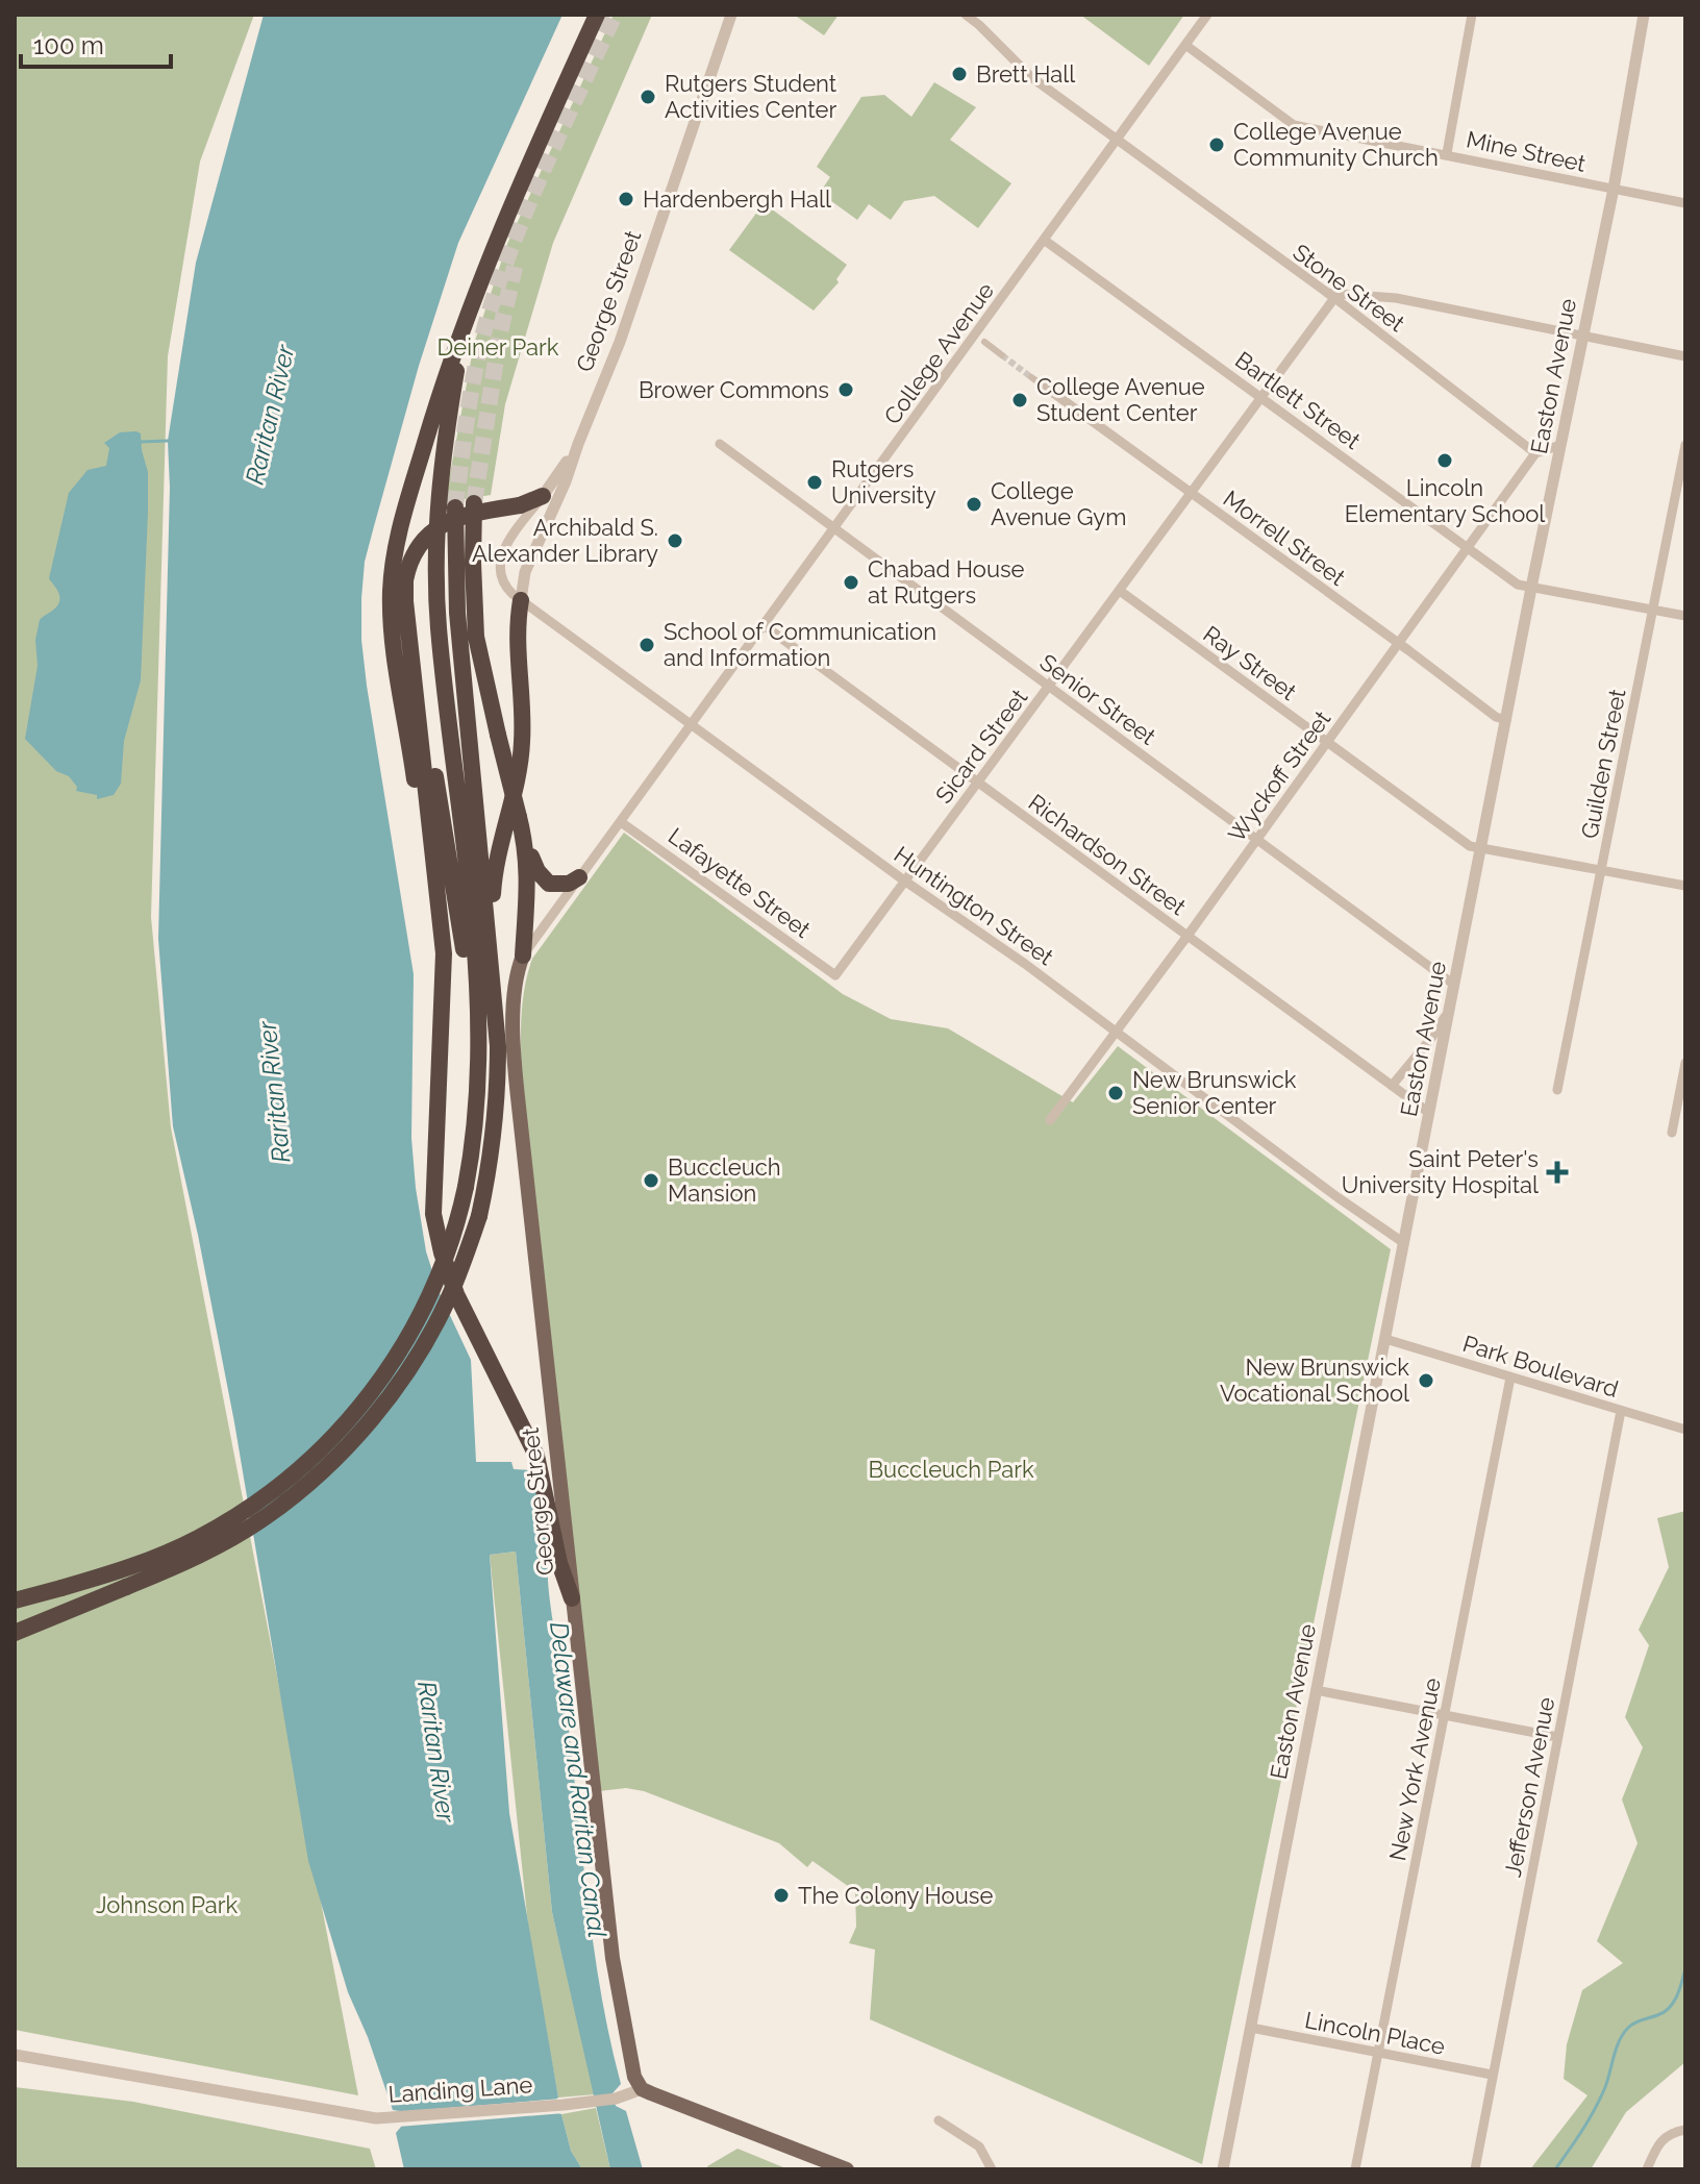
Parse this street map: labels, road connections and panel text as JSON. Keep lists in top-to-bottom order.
{
  "streets": {
    "main road": ["George Street"],
    "street": [
      "Mine Street",
      "Stone Street",
      "College Avenue",
      "Easton Avenue",
      "Bartlett Street",
      "Morrell Street",
      "Ray Street",
      "Senior Street",
      "Sicard Street",
      "Guilden Street",
      "Wyckoff Street",
      "Richardson Street",
      "Lafayette Street",
      "Huntington Street",
      "Park Boulevard",
      "New York Avenue",
      "Jefferson Avenue",
      "Lincoln Place",
      "Landing Lane"
    ]
  },
  "crossings": [
    ["Mine Street", "College Avenue"],
    ["Mine Street", "Easton Avenue"],
    ["Stone Street", "College Avenue"],
    ["Stone Street", "Sicard Street"],
    ["Stone Street", "Wyckoff Street"],
    ["George Street", "College Avenue"],
    ["George Street", "Huntington Street"],
    ["George Street", "Landing Lane"],
    ["College Avenue", "Bartlett Street"],
    ["College Avenue", "Senior Street"],
    ["College Avenue", "Richardson Street"],
    ["College Avenue", "Lafayette Street"],
    ["College Avenue", "Huntington Street"],
    ["Easton Avenue", "Bartlett Street"],
    ["Easton Avenue", "Morrell Street"],
    ["Easton Avenue", "Ray Street"],
    ["Easton Avenue", "Senior Street"],
    ["Easton Avenue", "Richardson Street"],
    ["Easton Avenue", "Huntington Street"],
    ["Easton Avenue", "Park Boulevard"],
    ["Easton Avenue", "Lincoln Place"],
    ["Bartlett Street", "Sicard Street"],
    ["Bartlett Street", "Guilden Street"],
    ["Bartlett Street", "Wyckoff Street"],
    ["Morrell Street", "Sicard Street"],
    ["Morrell Street", "Wyckoff Street"],
    ["Ray Street", "Sicard Street"],
    ["Ray Street", "Guilden Street"],
    ["Ray Street", "Wyckoff Street"],
    ["Senior Street", "Sicard Street"],
    ["Senior Street", "Wyckoff Street"],
    ["Sicard Street", "Richardson Street"],
    ["Sicard Street", "Lafayette Street"],
    ["Sicard Street", "Huntington Street"],
    ["Wyckoff Street", "Richardson Street"],
    ["Wyckoff Street", "Huntington Street"],
    ["Park Boulevard", "New York Avenue"],
    ["Park Boulevard", "Jefferson Avenue"],
    ["New York Avenue", "Lincoln Place"],
    ["Jefferson Avenue", "Lincoln Place"]
  ],
  "water": ["Raritan River", "Delaware and Raritan Canal"],
  "parks": ["Deiner Park", "Buccleuch Park", "Johnson Park"],
  "places": {
    "other": [
      "Brett Hall",
      "Rutgers Student Activities Center",
      "College Avenue Community Church",
      "Hardenbergh Hall",
      "Brower Commons",
      "College Avenue Student Center",
      "Lincoln Elementary School",
      "Rutgers University",
      "College Avenue Gym",
      "Archibald S. Alexander Library",
      "Chabad House at Rutgers",
      "School of Communication and Information",
      "New Brunswick Senior Center",
      "Buccleuch Mansion",
      "New Brunswick Vocational School",
      "The Colony House"
    ],
    "health": ["Saint Peter's University Hospital"]
  },
  "scale_bar": "100 m"
}
